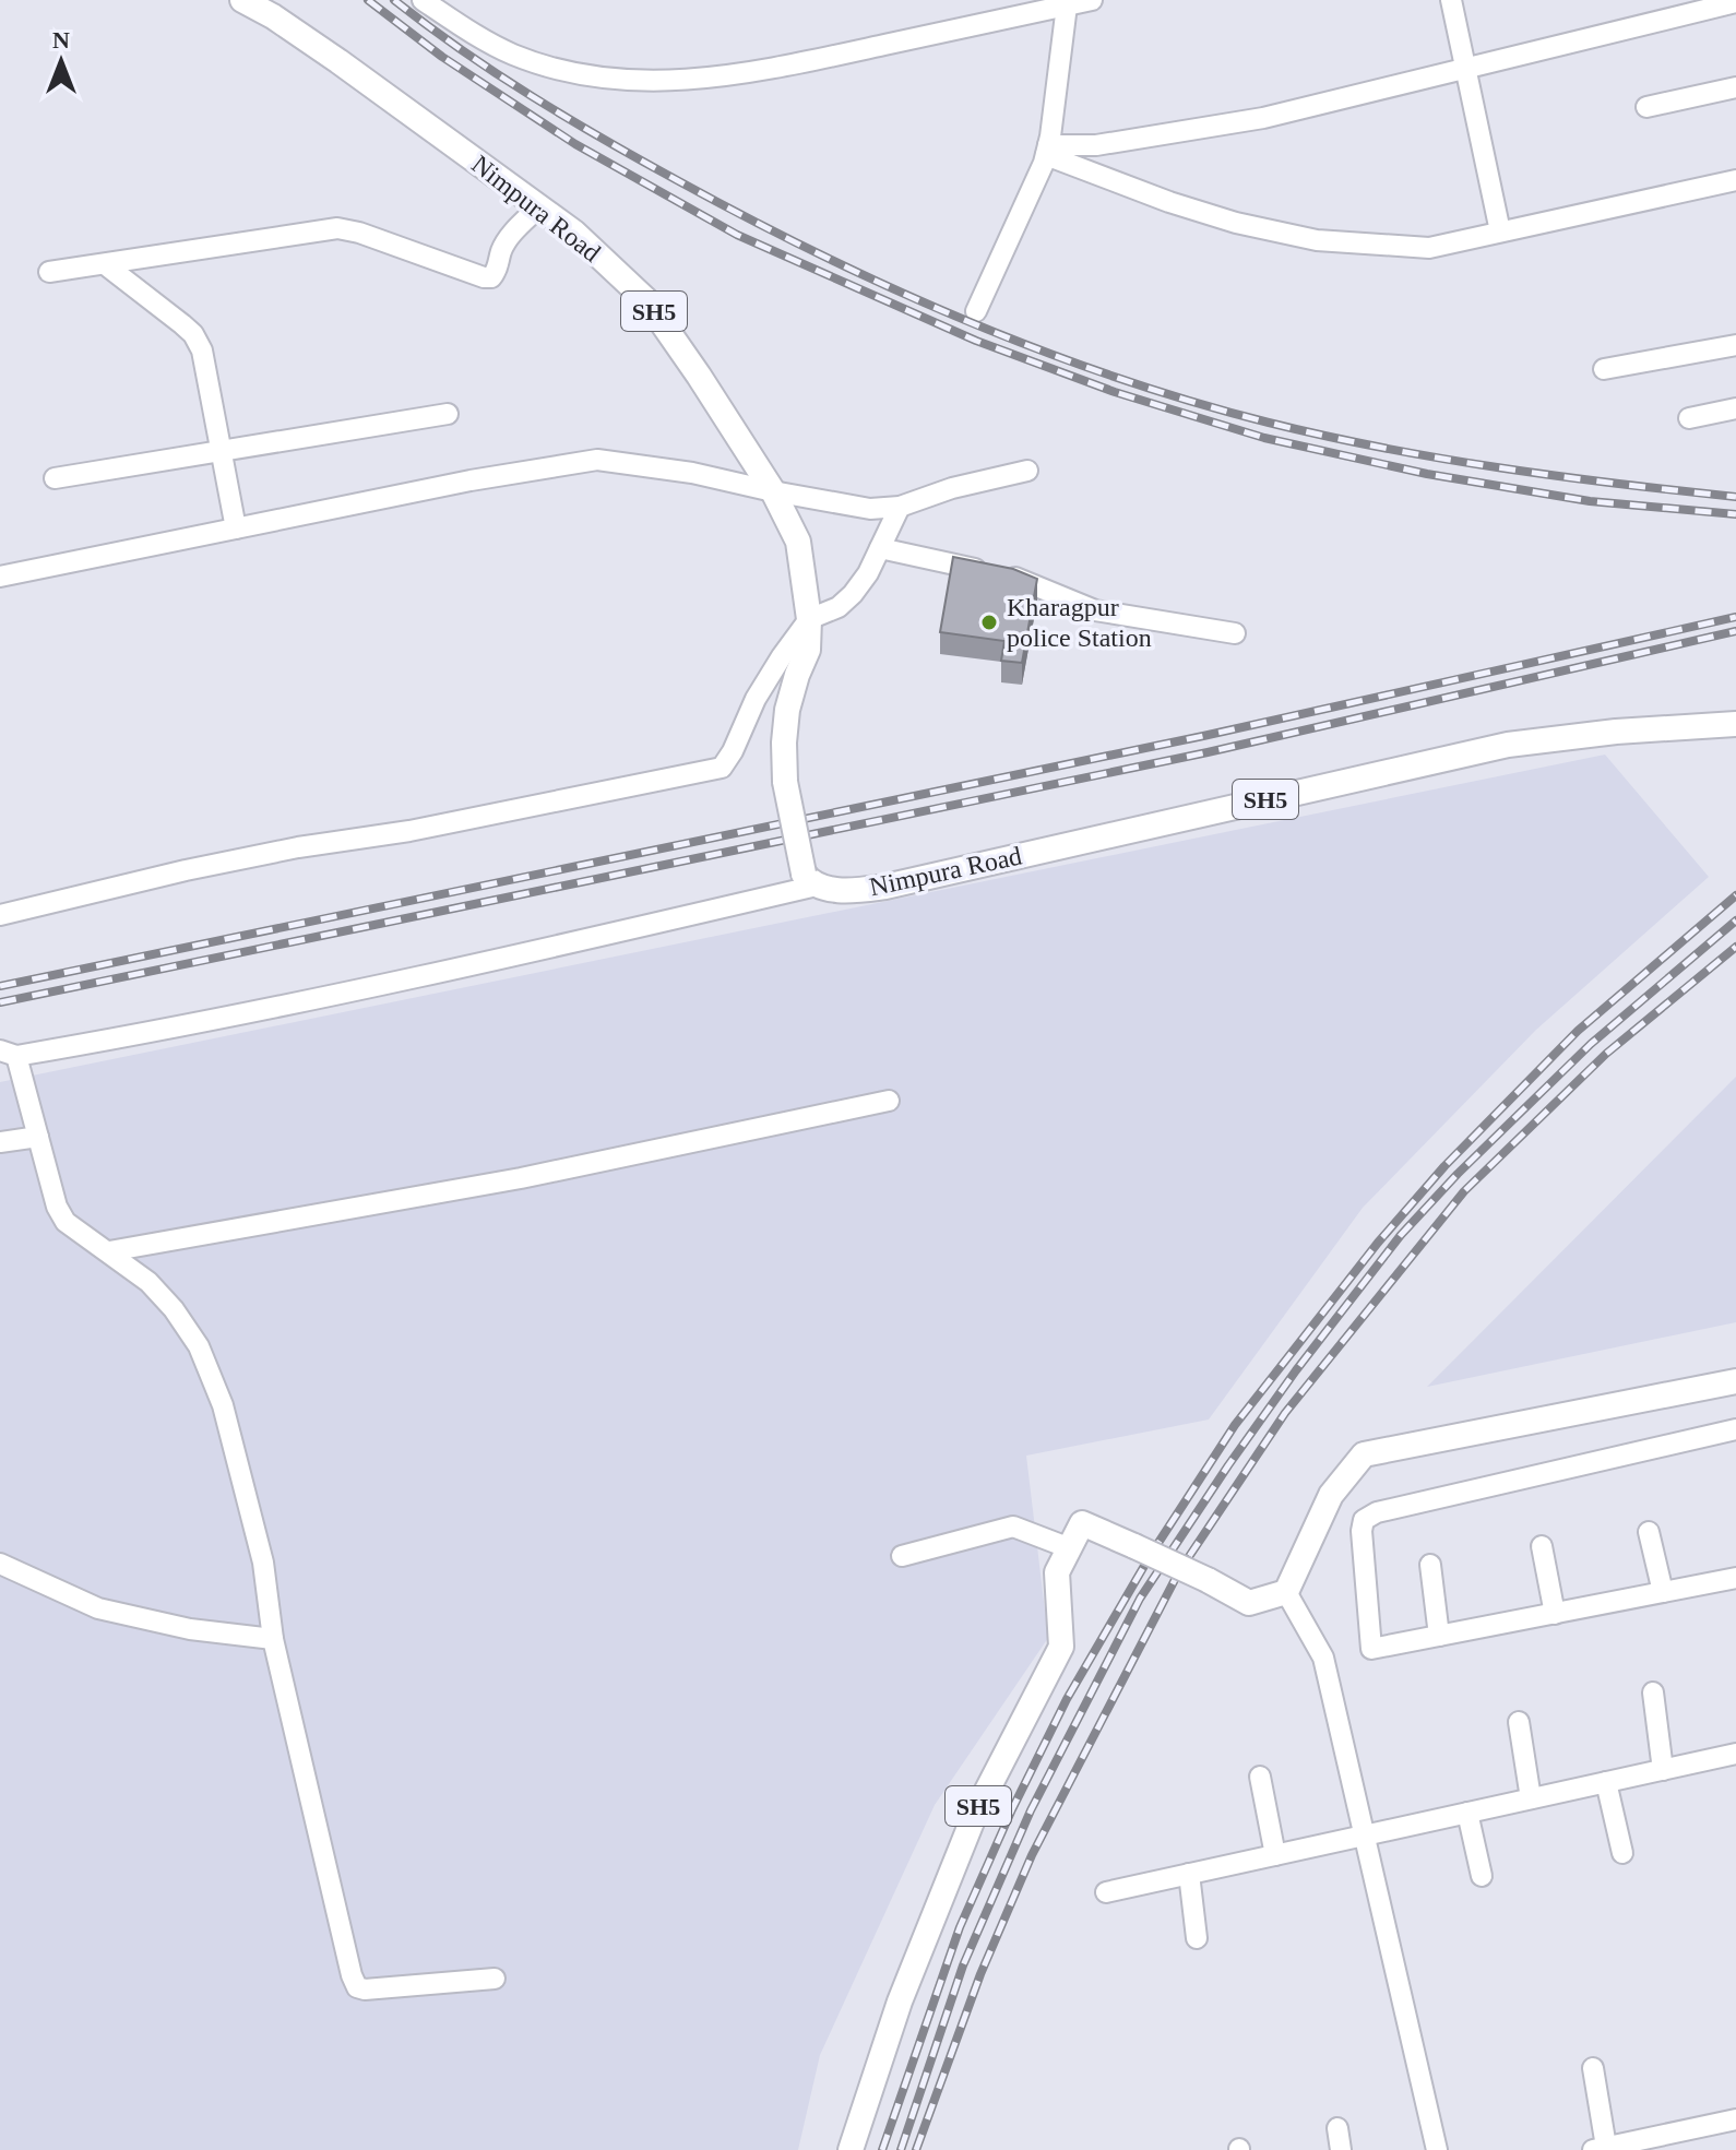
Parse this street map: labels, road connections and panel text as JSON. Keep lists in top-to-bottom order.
{
  "streets": {
    "main road": ["Nimpura Road", "SH5"]
  },
  "places": ["Kharagpur police Station"],
  "north": "top"
}
